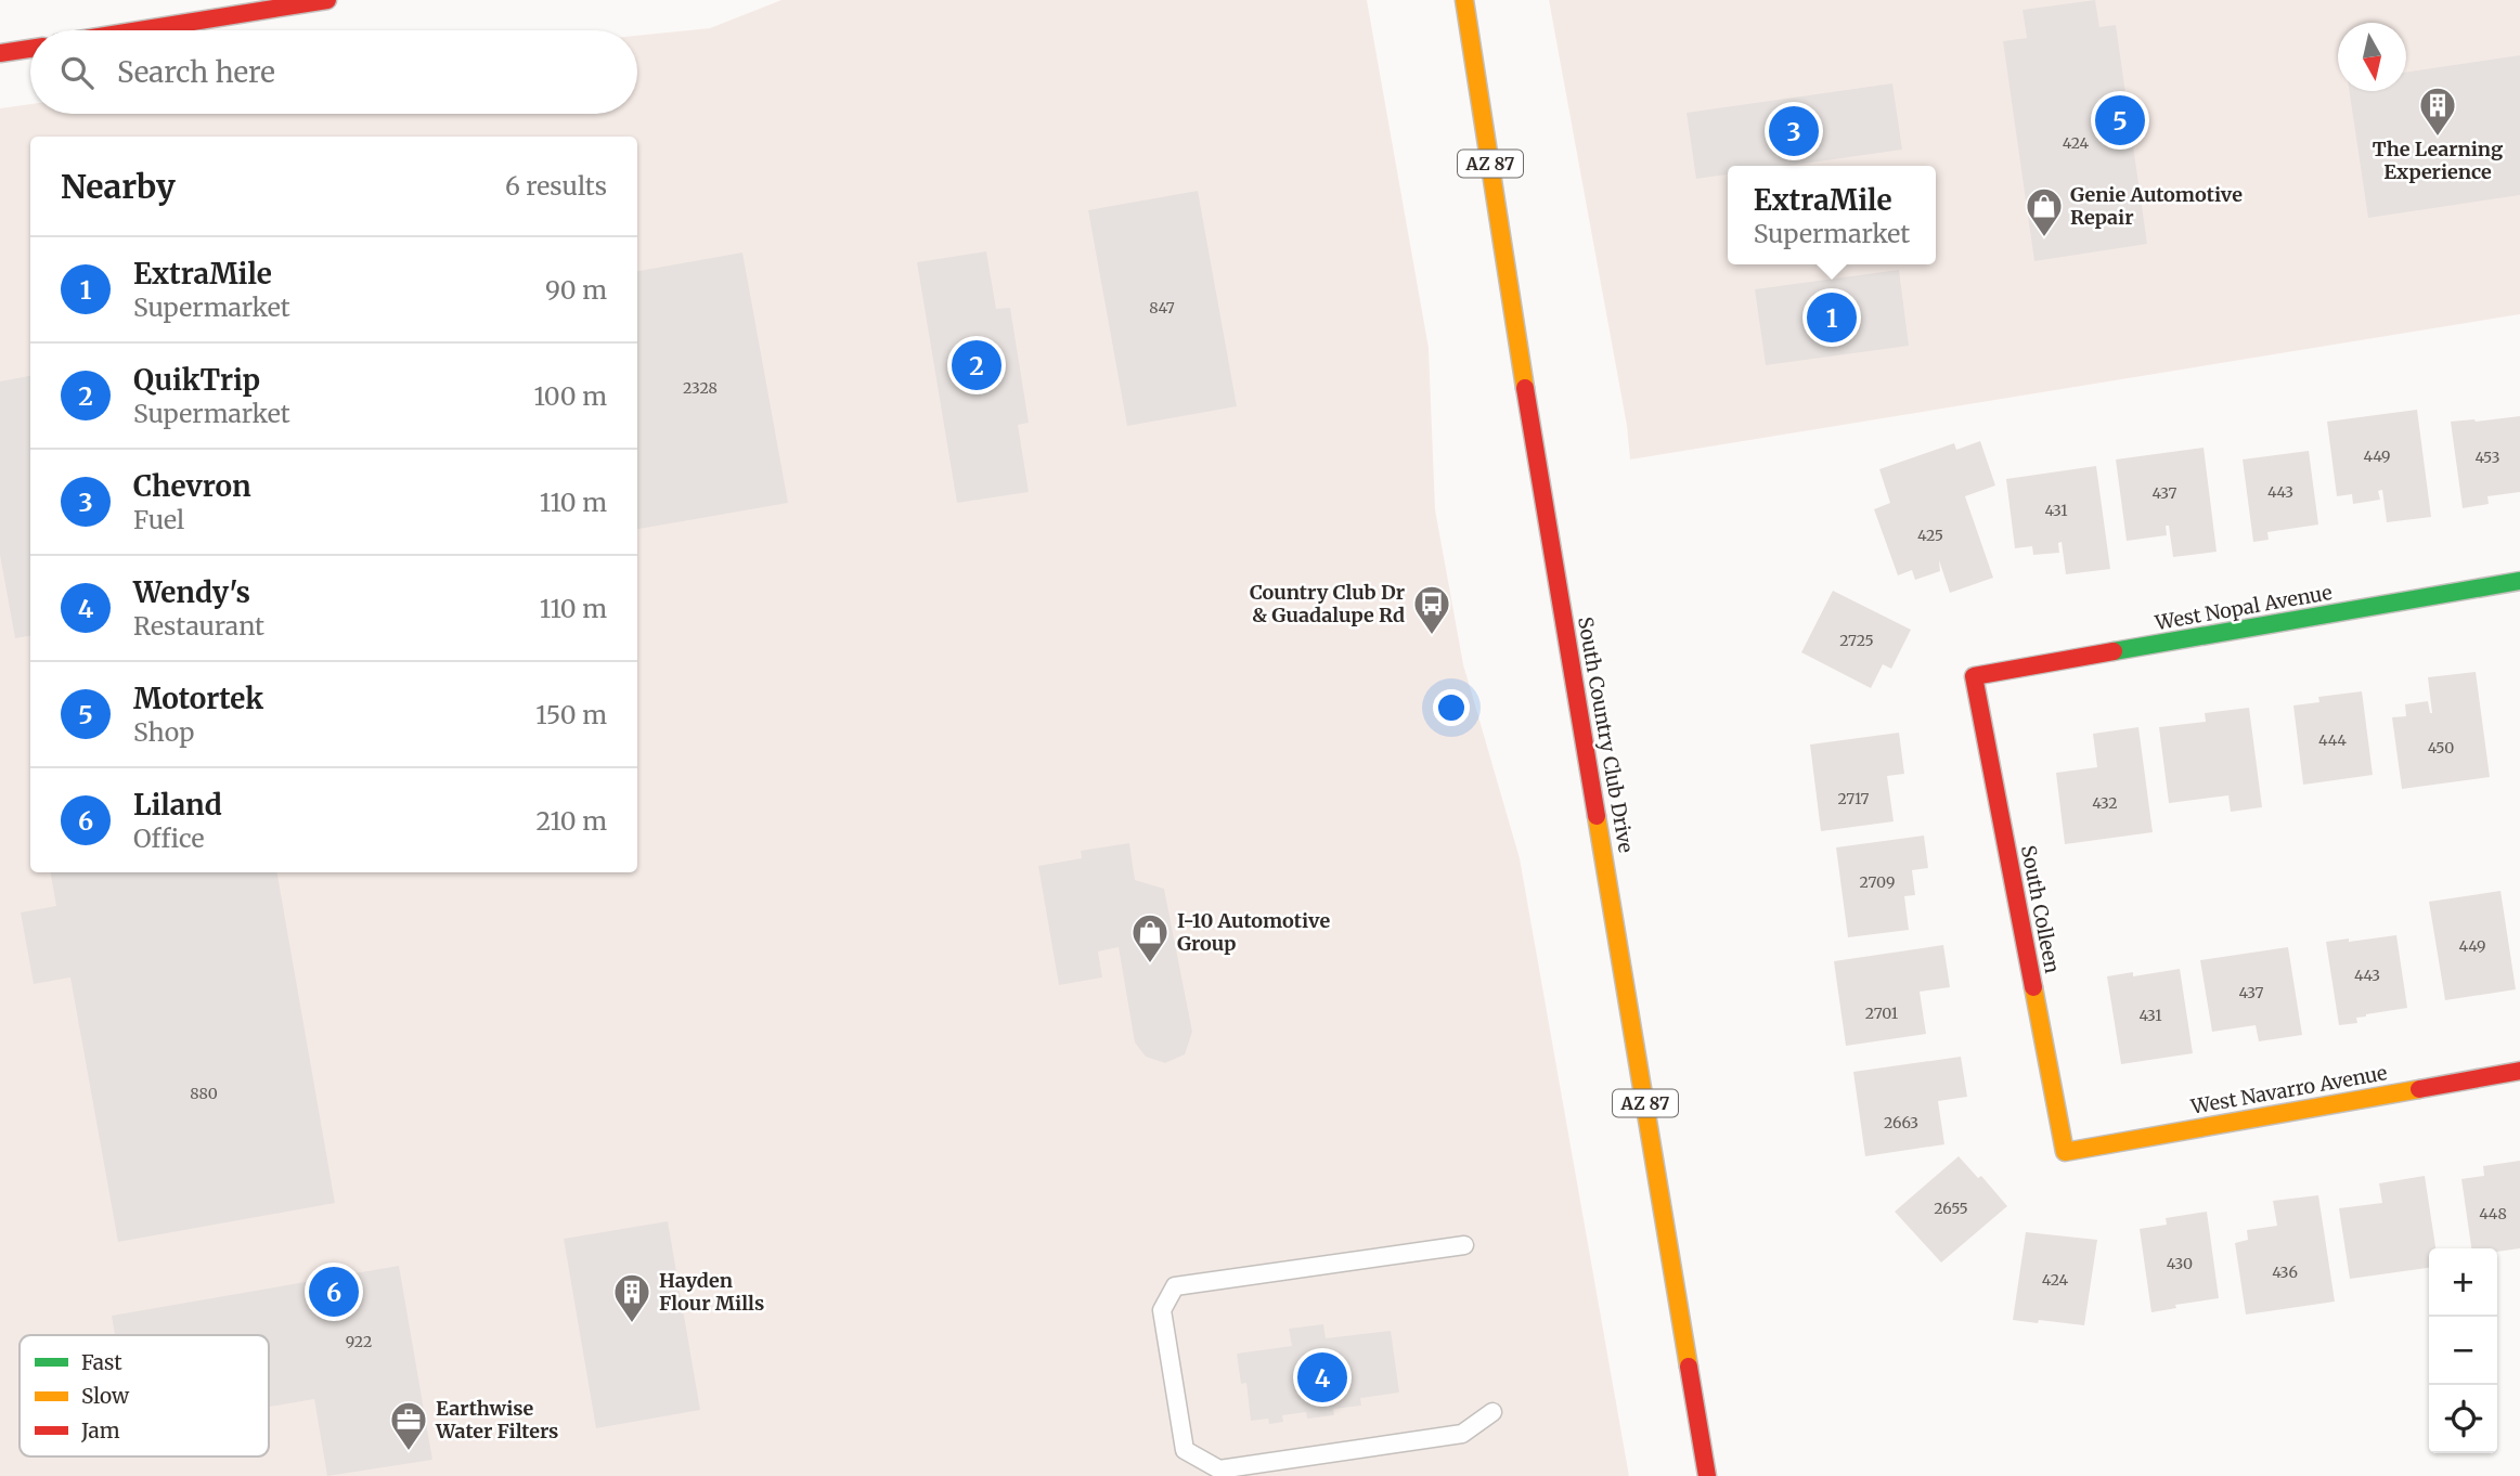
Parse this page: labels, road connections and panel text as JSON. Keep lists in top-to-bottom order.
{
  "streets": {
    "main road": [
      "AZ 87",
      "West Nopal Avenue",
      "South Country Club Drive",
      "South Colleen",
      "West Navarro Avenue"
    ]
  },
  "crossings": [
    ["West Nopal Avenue", "South Colleen"],
    ["South Colleen", "West Navarro Avenue"]
  ],
  "places": {
    "building": ["The Learning Experience", "Hayden Flour Mills"],
    "shop": ["Genie Automotive Repair", "I-10 Automotive Group"],
    "bus stop": ["Country Club Dr & Guadalupe Rd"],
    "office": ["Earthwise Water Filters"]
  },
  "house_numbers": [
    "424",
    "847",
    "2328",
    "449",
    "453",
    "443",
    "437",
    "431",
    "425",
    "2725",
    "444",
    "450",
    "2717",
    "432",
    "2709",
    "449",
    "443",
    "437",
    "2701",
    "431",
    "880",
    "2663",
    "2655",
    "448",
    "430",
    "436",
    "424",
    "922"
  ],
  "legend": ["Fast", "Slow", "Jam"],
  "north": "bottom",
  "page": {
    "search": "Search here",
    "pins": [
      "5",
      "3",
      "1",
      "2",
      "6",
      "4"
    ],
    "heading": ["Nearby", "6 results"],
    "popup": ["ExtraMile", "Supermarket"],
    "list": [
      {
        "mark": "1",
        "name": "ExtraMile",
        "note": "Supermarket",
        "value": "90 m"
      },
      {
        "mark": "2",
        "name": "QuikTrip",
        "note": "Supermarket",
        "value": "100 m"
      },
      {
        "mark": "3",
        "name": "Chevron",
        "note": "Fuel",
        "value": "110 m"
      },
      {
        "mark": "4",
        "name": "Wendy's",
        "note": "Restaurant",
        "value": "110 m"
      },
      {
        "mark": "5",
        "name": "Motortek",
        "note": "Shop",
        "value": "150 m"
      },
      {
        "mark": "6",
        "name": "Liland",
        "note": "Office",
        "value": "210 m"
      }
    ],
    "map_buttons": ["+", "−"]
  }
}
